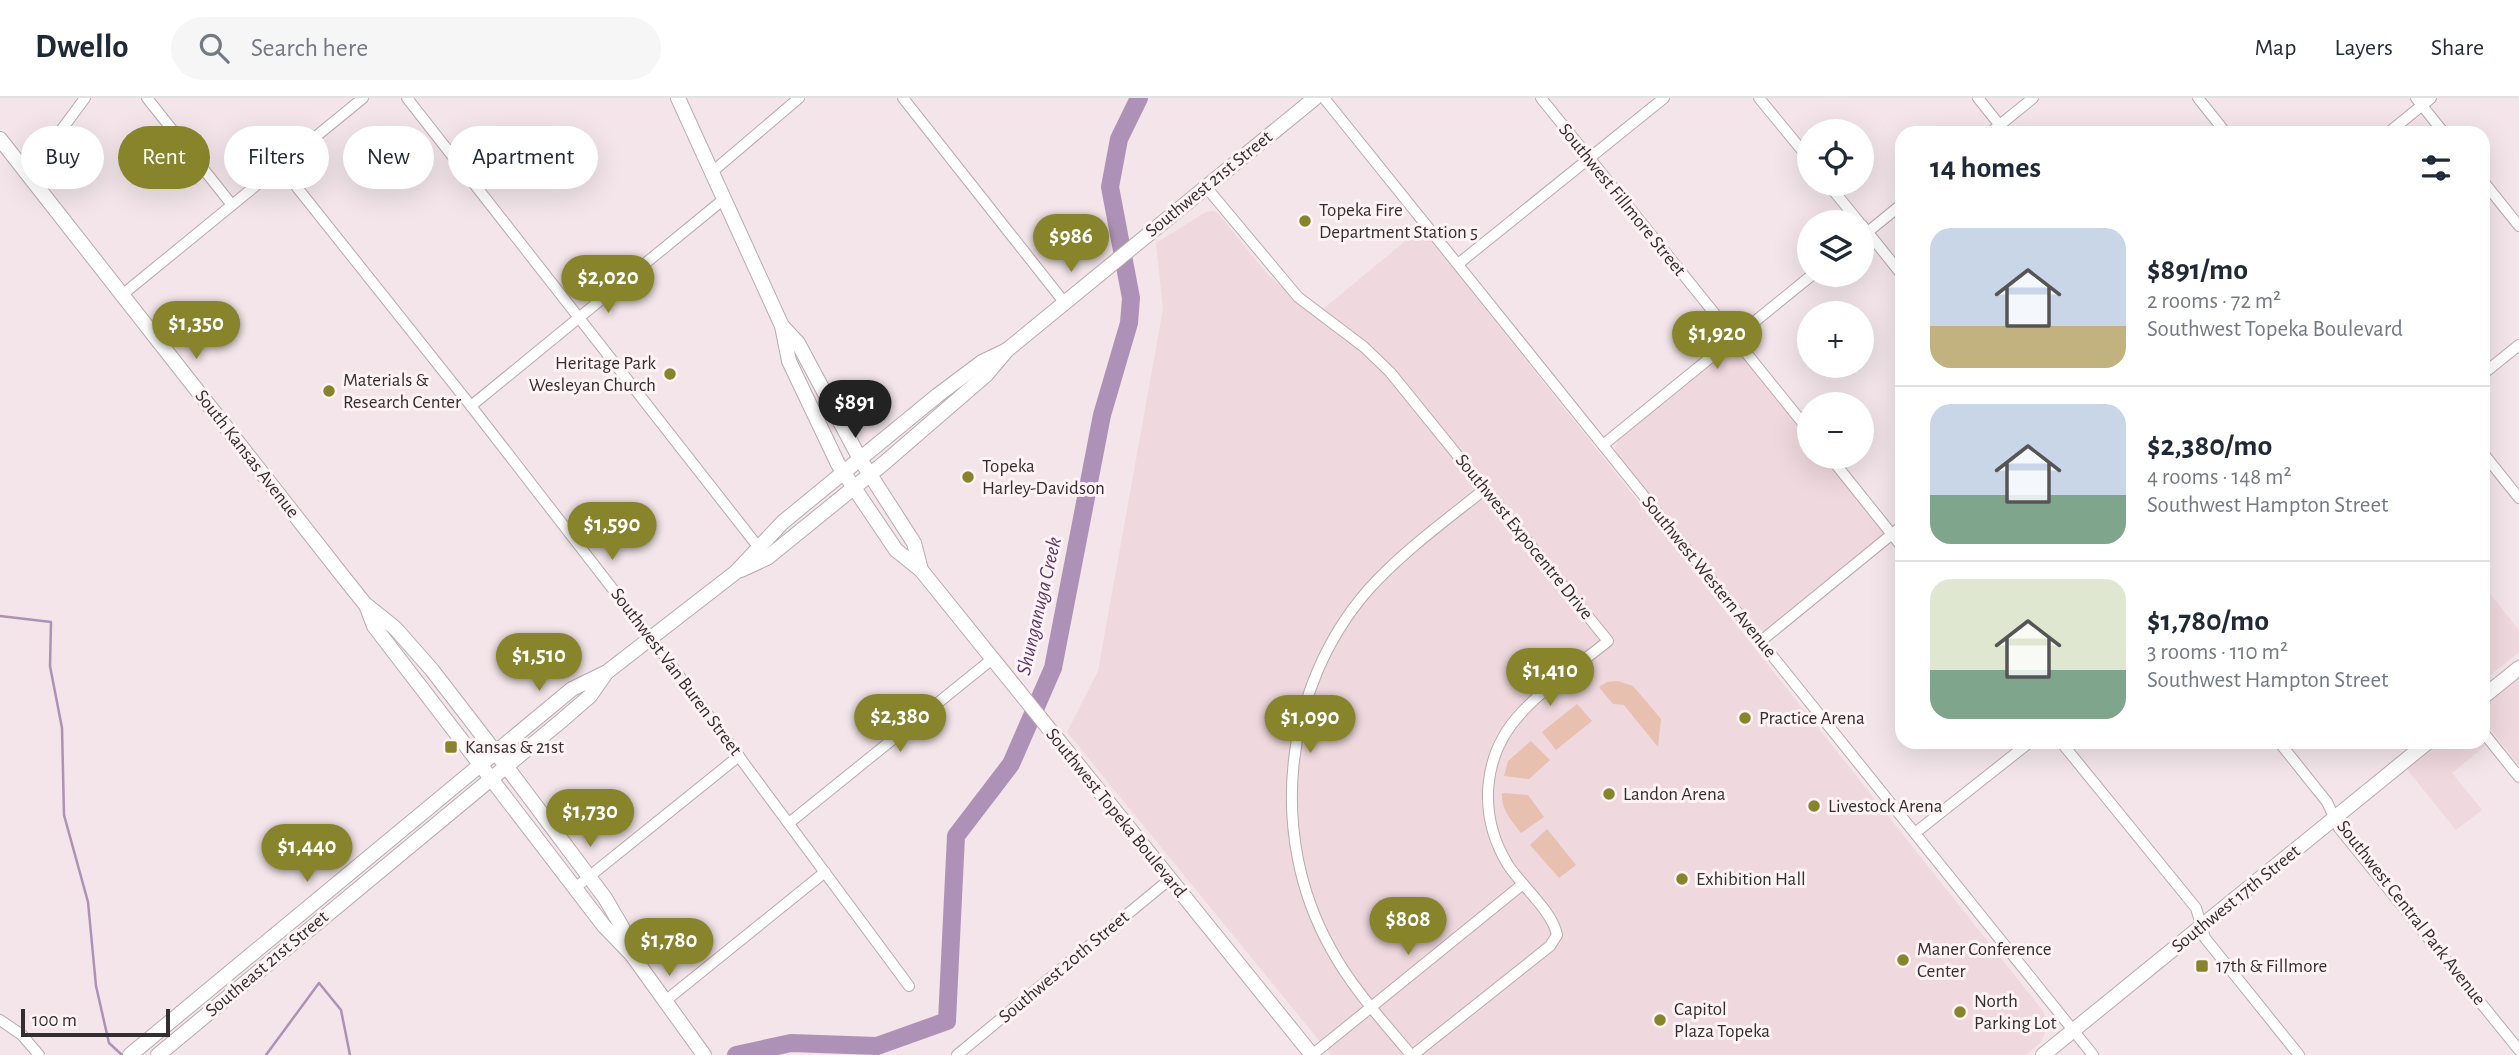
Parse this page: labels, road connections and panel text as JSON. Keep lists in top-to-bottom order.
{
  "streets": {
    "main road": [
      "Southwest 21st Street",
      "South Kansas Avenue",
      "Southwest Topeka Boulevard",
      "Southwest 17th Street",
      "Southeast 21st Street"
    ],
    "street": [
      "Southwest Fillmore Street",
      "Southwest Expocentre Drive",
      "Southwest Western Avenue",
      "Southwest Van Buren Street",
      "Southwest Central Park Avenue",
      "Southwest 20th Street"
    ]
  },
  "crossings": [
    ["Southwest 21st Street", "South Kansas Avenue"],
    ["Southwest 21st Street", "Southwest Expocentre Drive"],
    ["Southwest 21st Street", "Southwest Van Buren Street"],
    ["Southwest 21st Street", "Southwest Topeka Boulevard"],
    ["Southwest 21st Street", "Southeast 21st Street"],
    ["South Kansas Avenue", "Southeast 21st Street"],
    ["Southwest Western Avenue", "Southwest 17th Street"],
    ["Southwest Topeka Boulevard", "Southwest 20th Street"],
    ["Southwest 17th Street", "Southwest Central Park Avenue"]
  ],
  "water": ["Shunganuga Creek"],
  "places": {
    "other": [
      "Topeka Fire Department Station 5",
      "Heritage Park Wesleyan Church",
      "Materials & Research Center",
      "Topeka Harley-Davidson",
      "Practice Arena",
      "Landon Arena",
      "Livestock Arena",
      "Exhibition Hall",
      "Maner Conference Center",
      "North Parking Lot",
      "Capitol Plaza Topeka"
    ],
    "transit": ["Kansas & 21st", "17th & Fillmore"]
  },
  "scale_bar": "100 m",
  "page": {
    "header": "Dwello",
    "search": "Search here",
    "nav": ["Map", "Layers", "Share"],
    "map_buttons": ["+", "−"],
    "chip": [
      "Buy",
      "Rent",
      "Filters",
      "New",
      "Apartment"
    ],
    "heading": "14 homes",
    "list": [
      {
        "name": "$891/mo",
        "note": "2 rooms · 72 m² · Southwest Topeka Boulevard"
      },
      {
        "name": "$2,380/mo",
        "note": "4 rooms · 148 m² · Southwest Hampton Street"
      },
      {
        "name": "$1,780/mo",
        "note": "3 rooms · 110 m² · Southwest Hampton Street"
      }
    ],
    "price": [
      "$986",
      "$2,020",
      "$1,350",
      "$1,920",
      "$891",
      "$1,590",
      "$1,510",
      "$1,410",
      "$2,380",
      "$1,090",
      "$1,730",
      "$1,440",
      "$808",
      "$1,780"
    ],
    "scale": "100 m"
  }
}
